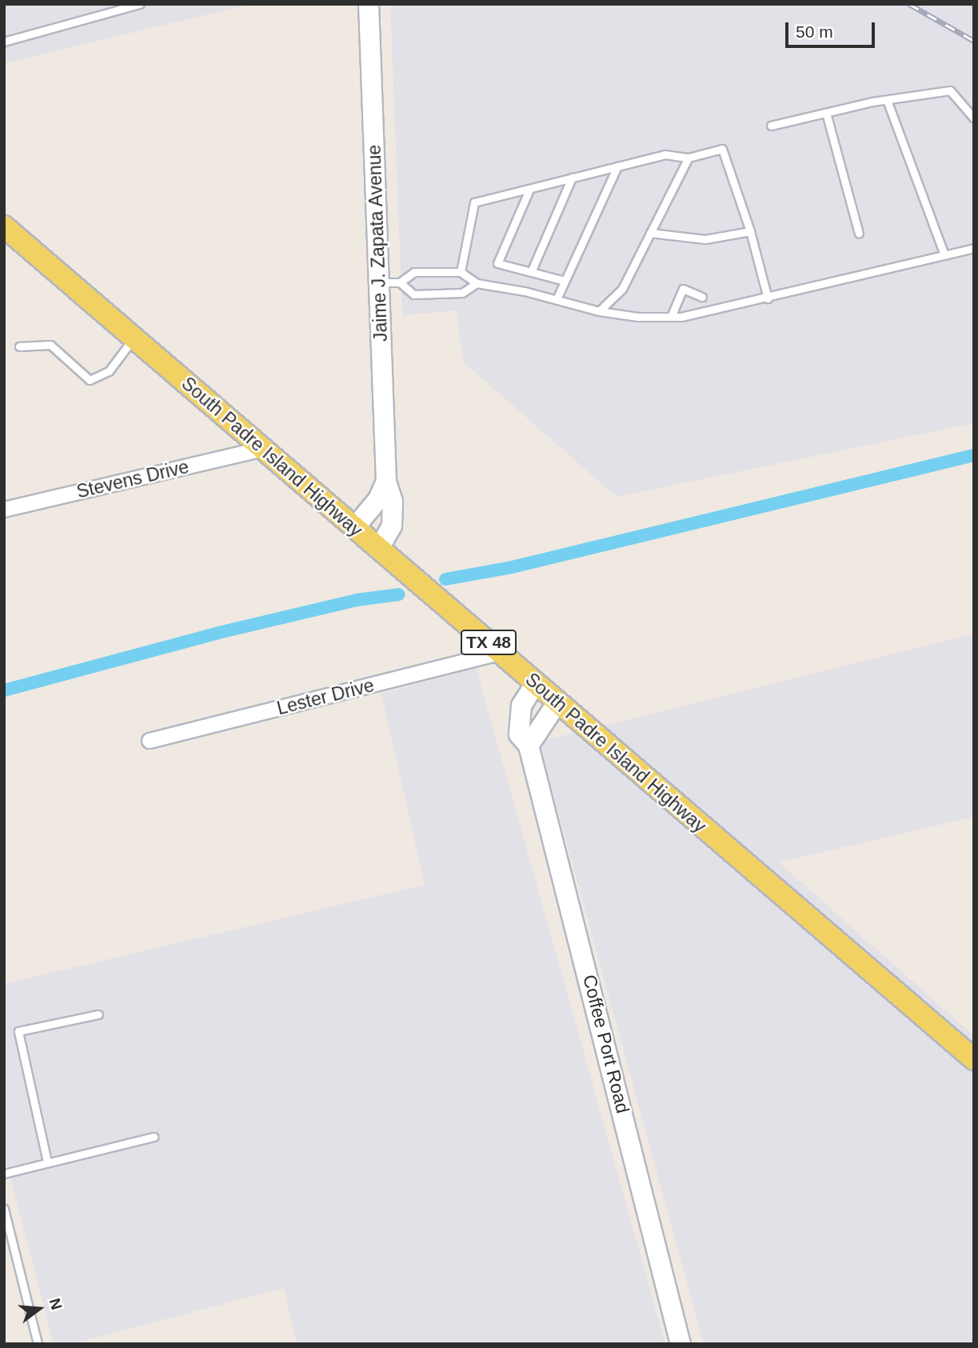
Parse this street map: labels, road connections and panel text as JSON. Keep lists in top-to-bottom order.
{
  "streets": {
    "main road": ["South Padre Island Highway", "TX 48"],
    "street": [
      "Jaime J. Zapata Avenue",
      "Stevens Drive",
      "Lester Drive",
      "Coffee Port Road"
    ]
  },
  "crossings": [
    ["Jaime J. Zapata Avenue", "South Padre Island Highway"],
    ["South Padre Island Highway", "Stevens Drive"],
    ["South Padre Island Highway", "Lester Drive"],
    ["South Padre Island Highway", "Coffee Port Road"]
  ],
  "scale_bar": "50 m",
  "north": "right"
}
